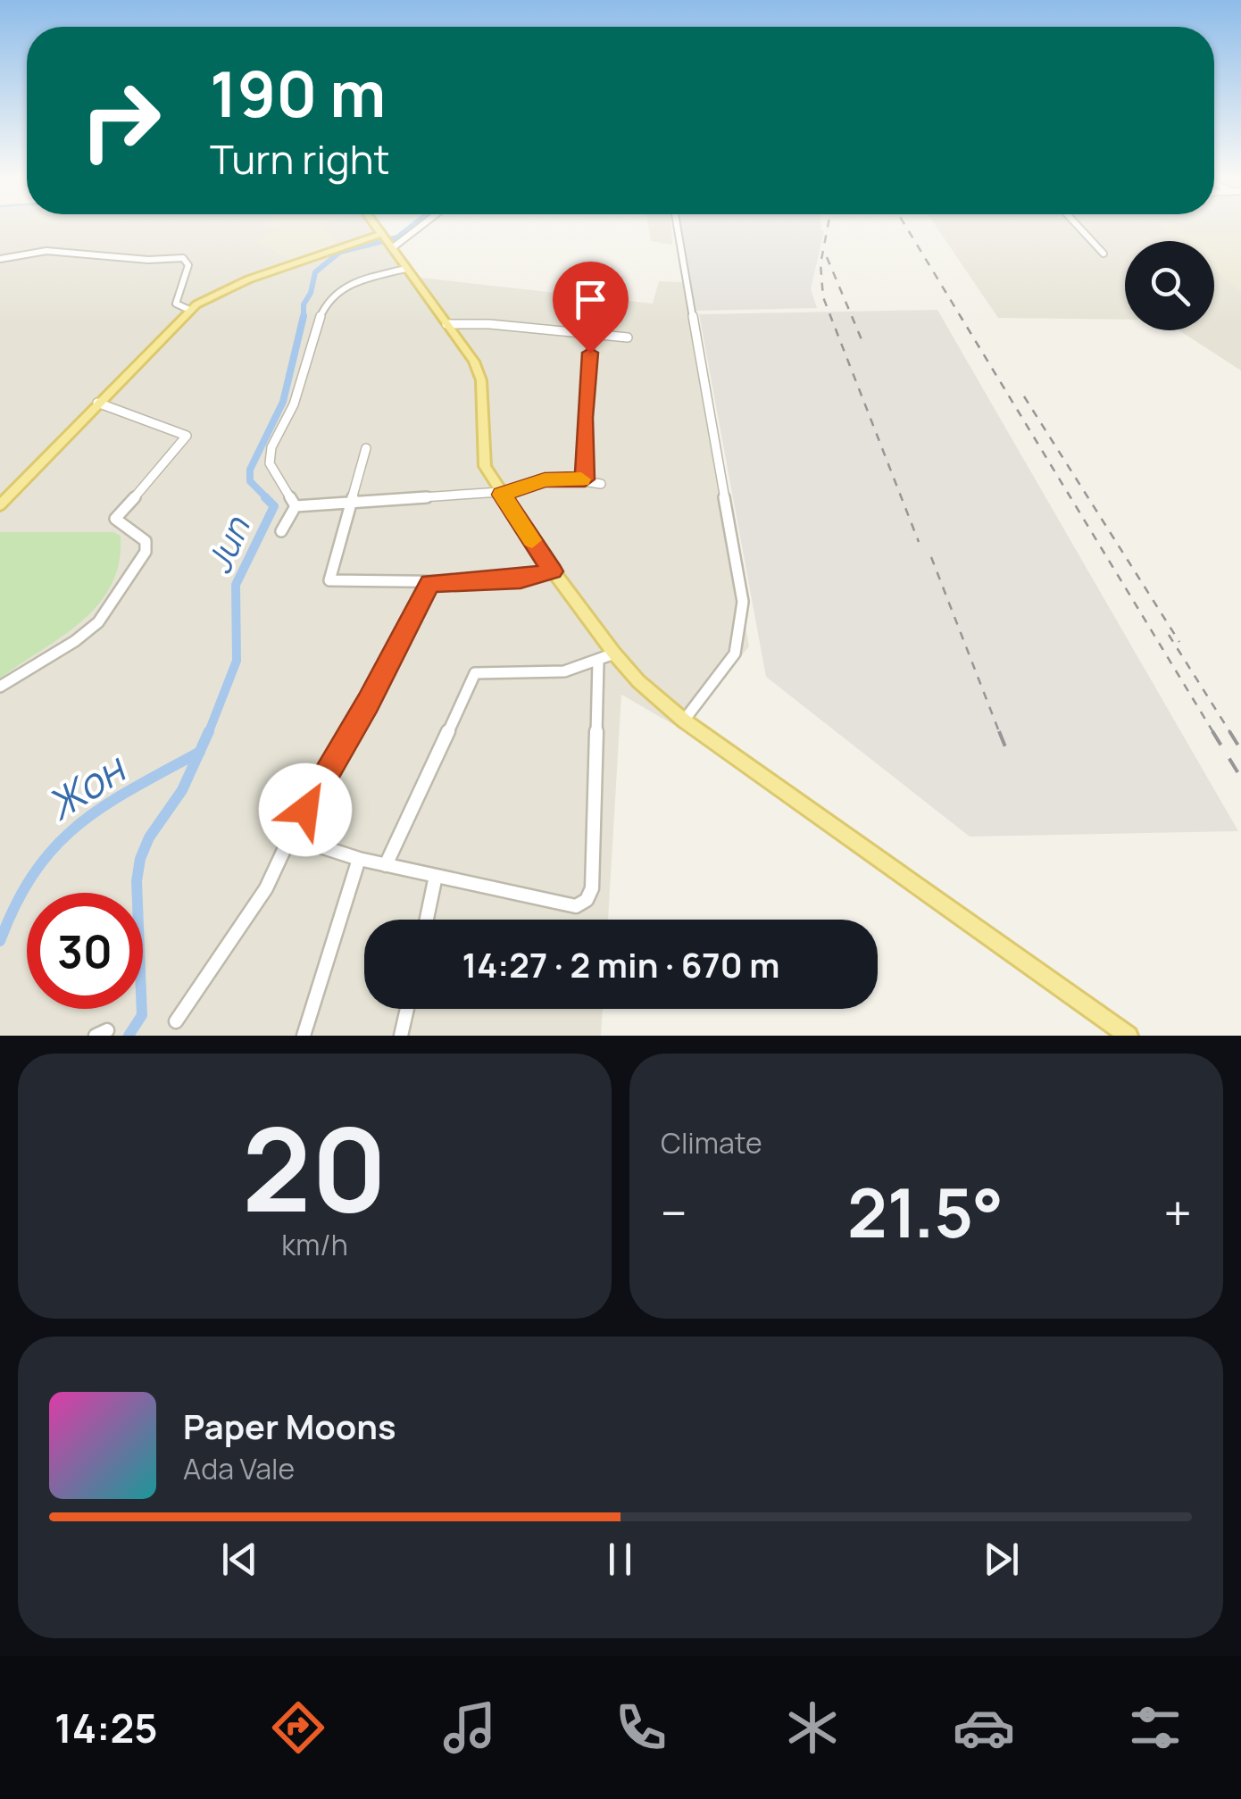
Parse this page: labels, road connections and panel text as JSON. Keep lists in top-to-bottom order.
{
  "water": ["Jun", "Жон"],
  "page": {
    "turn": ["190 m", "Turn right"],
    "limit": "30",
    "trip": "14:27 · 2 min · 670 m",
    "tile": [
      ["20", "km/h"],
      "Climate"
    ],
    "heat": ["−", "21.5°", "+"],
    "song": ["Paper Moons", "Ada Vale"],
    "tabs": "14:25"
  }
}
